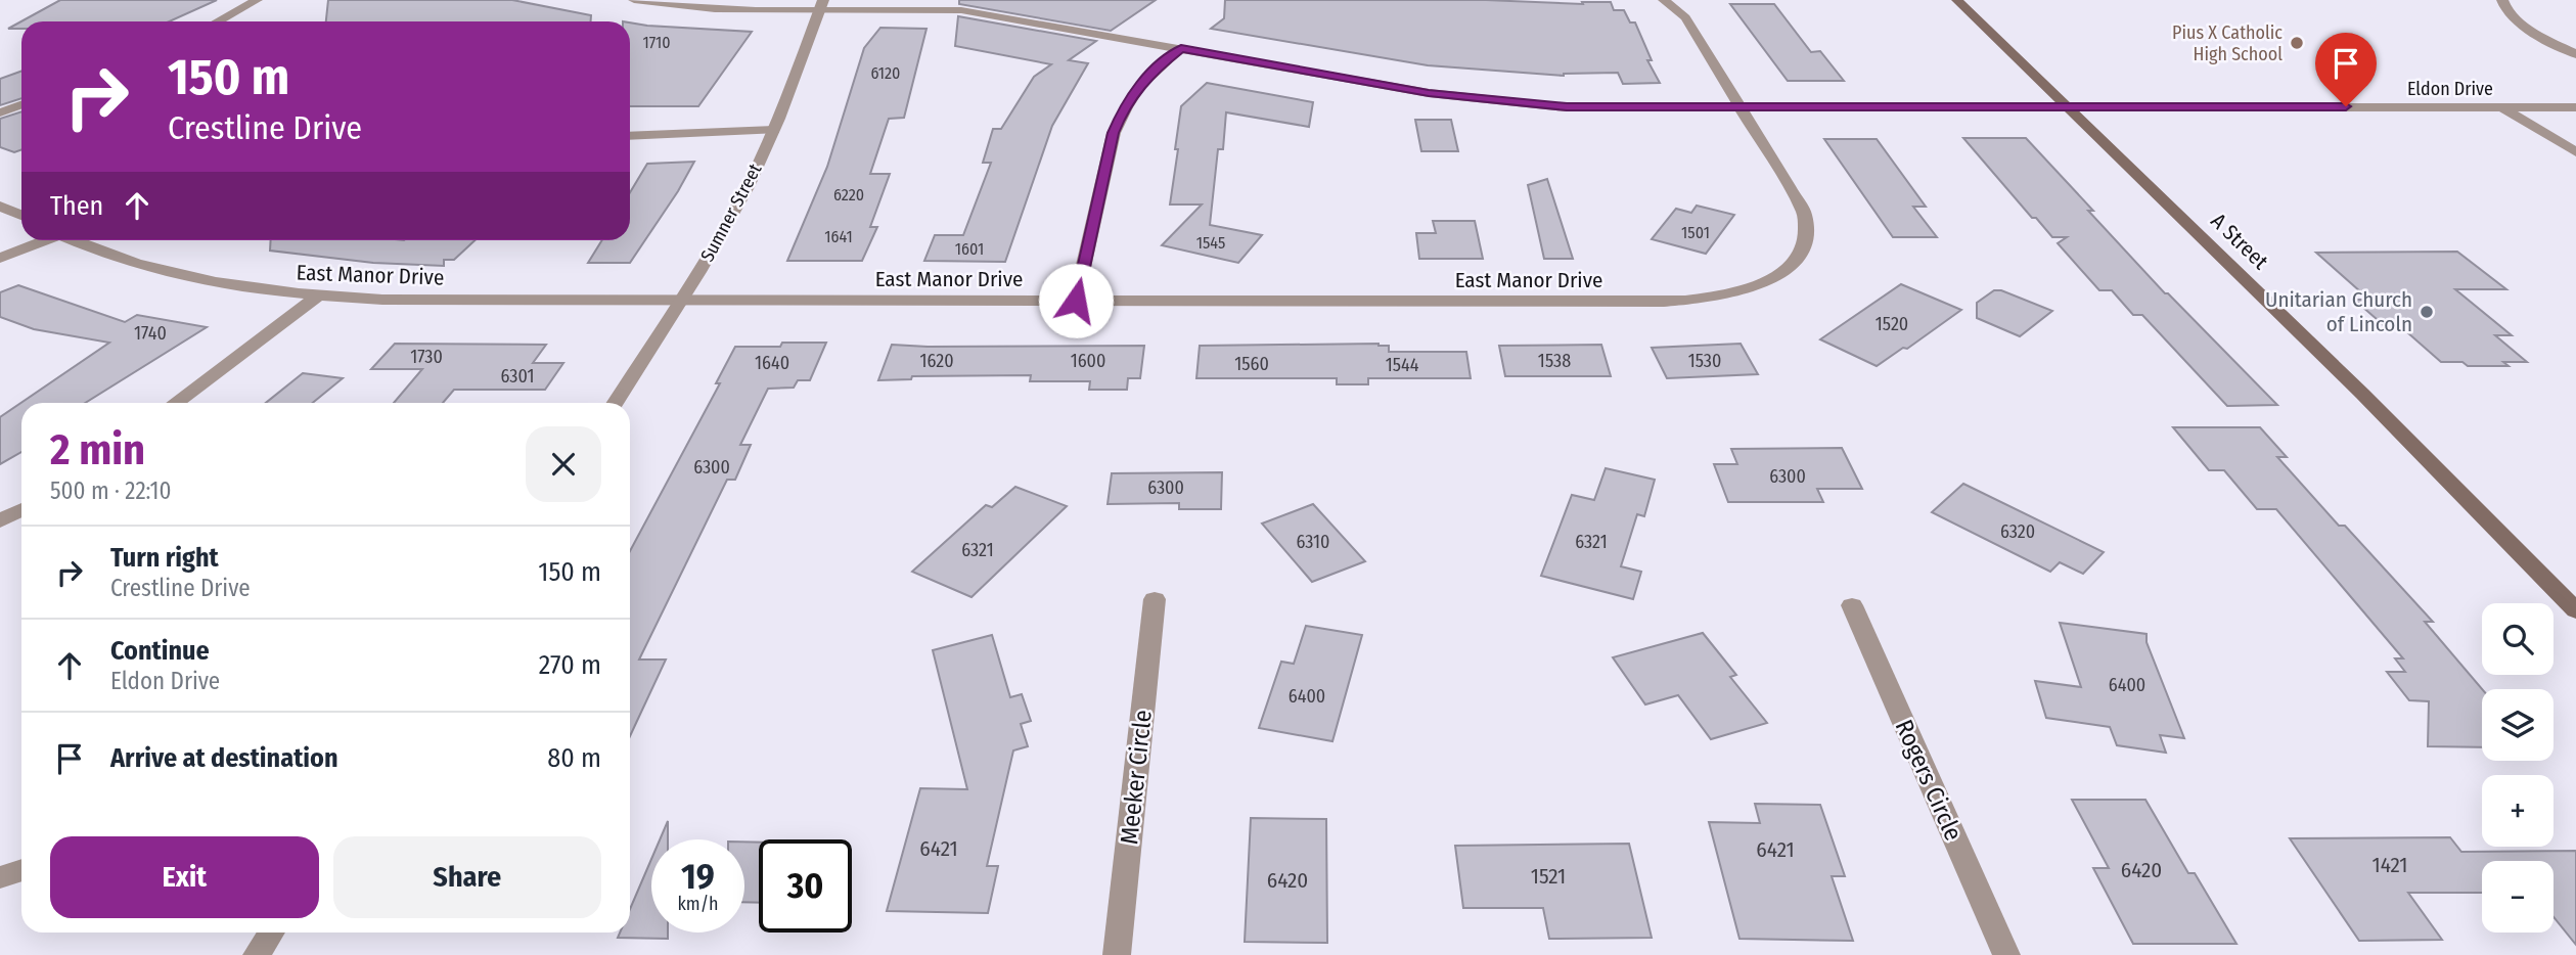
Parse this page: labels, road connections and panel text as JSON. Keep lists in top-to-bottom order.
{
  "streets": {
    "main road": ["A Street"],
    "street": [
      "Eldon Drive",
      "Sumner Street",
      "East Manor Drive",
      "Meeker Circle",
      "Rogers Circle"
    ]
  },
  "crossings": [
    ["Eldon Drive", "Sumner Street"],
    ["Eldon Drive", "A Street"],
    ["Eldon Drive", "East Manor Drive"],
    ["Sumner Street", "East Manor Drive"]
  ],
  "places": ["Pius X Catholic High School", "Unitarian Church of Lincoln"],
  "house_numbers": [
    "1710",
    "6120",
    "6220",
    "1501",
    "1641",
    "1545",
    "1601",
    "1520",
    "1740",
    "1730",
    "1620",
    "1600",
    "1538",
    "1530",
    "1640",
    "1560",
    "1544",
    "6301",
    "6300",
    "6300",
    "6300",
    "6320",
    "6310",
    "6321",
    "6321",
    "6400",
    "6400",
    "6421",
    "6421",
    "1421",
    "6420",
    "1521",
    "6420"
  ],
  "page": {
    "turn": ["150 m", "Crestline Drive"],
    "then": "Then",
    "heading": ["2 min", "500 m · 22:10"],
    "list": [
      {
        "name": "Turn right",
        "note": "Crestline Drive",
        "value": "150 m"
      },
      {
        "name": "Continue",
        "note": "Eldon Drive",
        "value": "270 m"
      },
      {
        "name": "Arrive at destination",
        "value": "80 m"
      }
    ],
    "map_buttons": ["+", "−"],
    "buttons": ["Exit", "Share"],
    "speed": "19 km/h",
    "limit": "30"
  }
}
